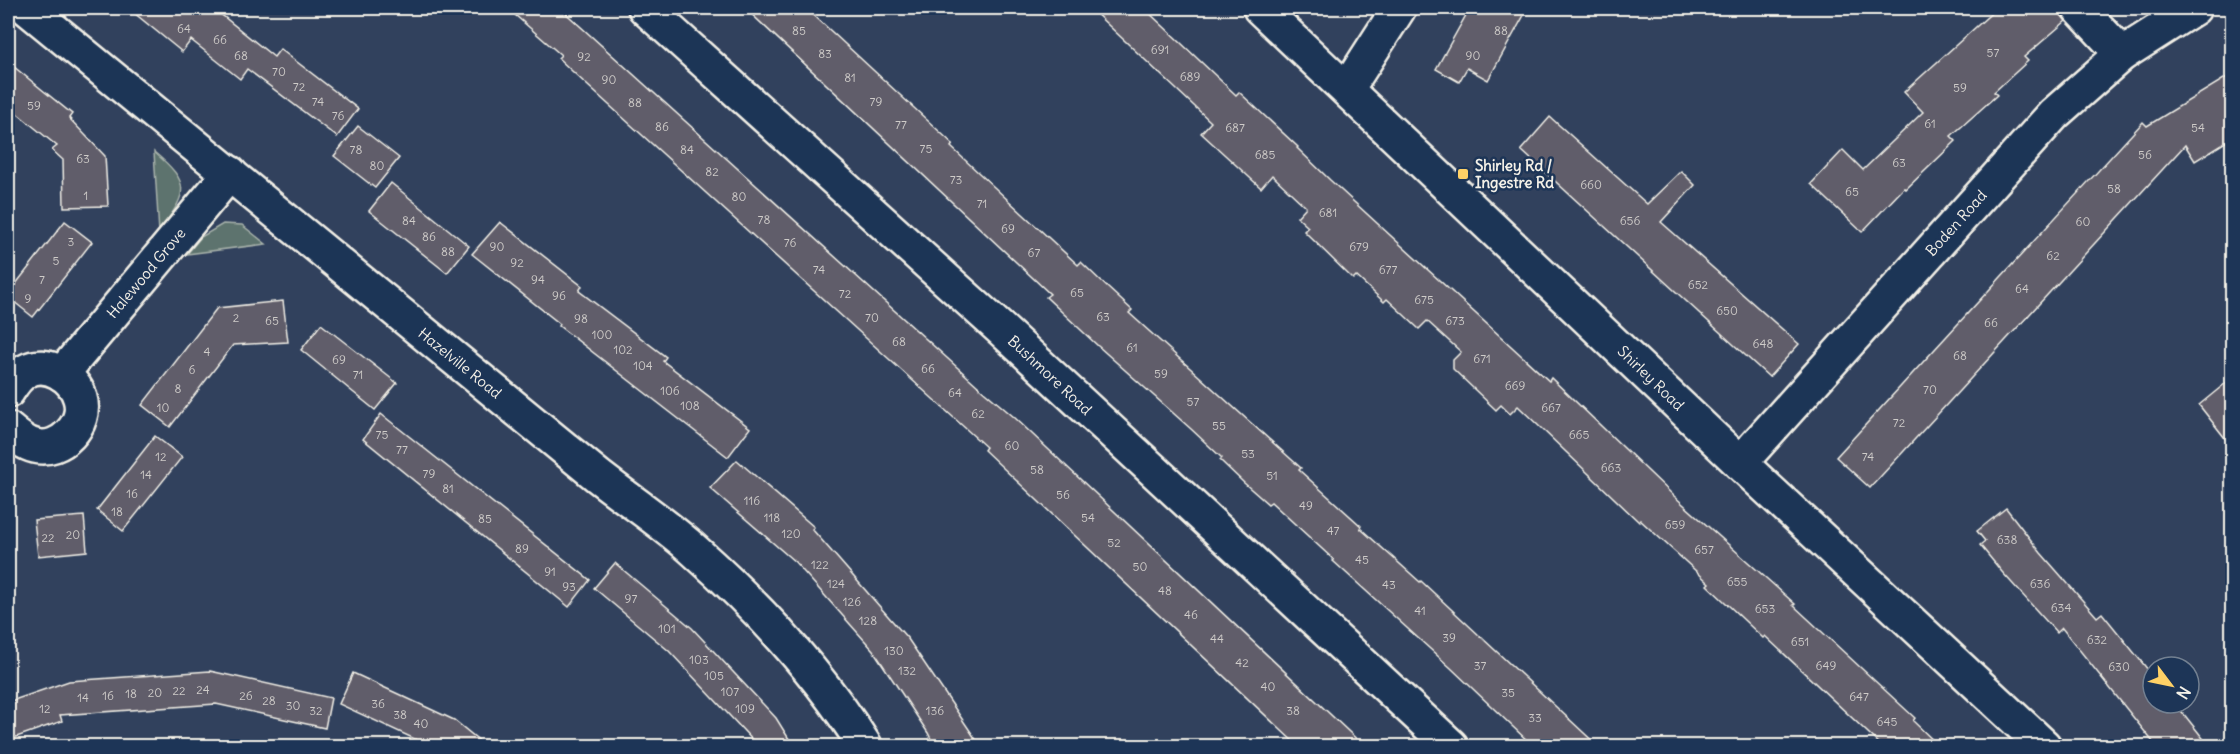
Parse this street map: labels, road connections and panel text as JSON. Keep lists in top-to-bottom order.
{
  "streets": {
    "street": [
      "Boden Road",
      "Halewood Grove",
      "Hazelville Road",
      "Bushmore Road",
      "Shirley Road"
    ]
  },
  "crossings": [
    ["Boden Road", "Shirley Road"],
    ["Halewood Grove", "Hazelville Road"]
  ],
  "places": {
    "transit": ["Shirley Rd / Ingestre Rd"]
  },
  "house_numbers": [
    "64",
    "85",
    "88",
    "66",
    "691",
    "57",
    "83",
    "68",
    "90",
    "92",
    "70",
    "689",
    "81",
    "90",
    "72",
    "59",
    "74",
    "79",
    "88",
    "59",
    "76",
    "61",
    "77",
    "86",
    "687",
    "54",
    "75",
    "78",
    "84",
    "685",
    "56",
    "63",
    "63",
    "80",
    "82",
    "73",
    "660",
    "58",
    "65",
    "1",
    "80",
    "71",
    "681",
    "78",
    "84",
    "656",
    "60",
    "69",
    "86",
    "3",
    "76",
    "90",
    "679",
    "88",
    "67",
    "62",
    "5",
    "92",
    "74",
    "677",
    "7",
    "94",
    "652",
    "64",
    "65",
    "72",
    "96",
    "9",
    "675",
    "650",
    "63",
    "2",
    "70",
    "98",
    "65",
    "673",
    "66",
    "100",
    "68",
    "648",
    "61",
    "102",
    "4",
    "68",
    "671",
    "69",
    "104",
    "66",
    "6",
    "59",
    "71",
    "669",
    "8",
    "70",
    "106",
    "64",
    "57",
    "108",
    "10",
    "667",
    "62",
    "72",
    "55",
    "75",
    "665",
    "60",
    "77",
    "53",
    "12",
    "74",
    "663",
    "58",
    "79",
    "14",
    "51",
    "81",
    "16",
    "56",
    "116",
    "49",
    "18",
    "118",
    "54",
    "85",
    "659",
    "47",
    "120",
    "20",
    "22",
    "638",
    "52",
    "89",
    "657",
    "45",
    "122",
    "50",
    "91",
    "655",
    "124",
    "636",
    "43",
    "93",
    "48",
    "97",
    "126",
    "634",
    "653",
    "41",
    "46",
    "128",
    "101",
    "39",
    "44",
    "632",
    "651",
    "130",
    "103",
    "42",
    "37",
    "649",
    "630",
    "132",
    "105",
    "40",
    "24",
    "22",
    "107",
    "20",
    "35",
    "18",
    "16",
    "26",
    "647",
    "14",
    "28",
    "36",
    "30",
    "12",
    "109",
    "32",
    "136",
    "38",
    "38",
    "33",
    "645",
    "40"
  ],
  "north": "bottom right"
}
